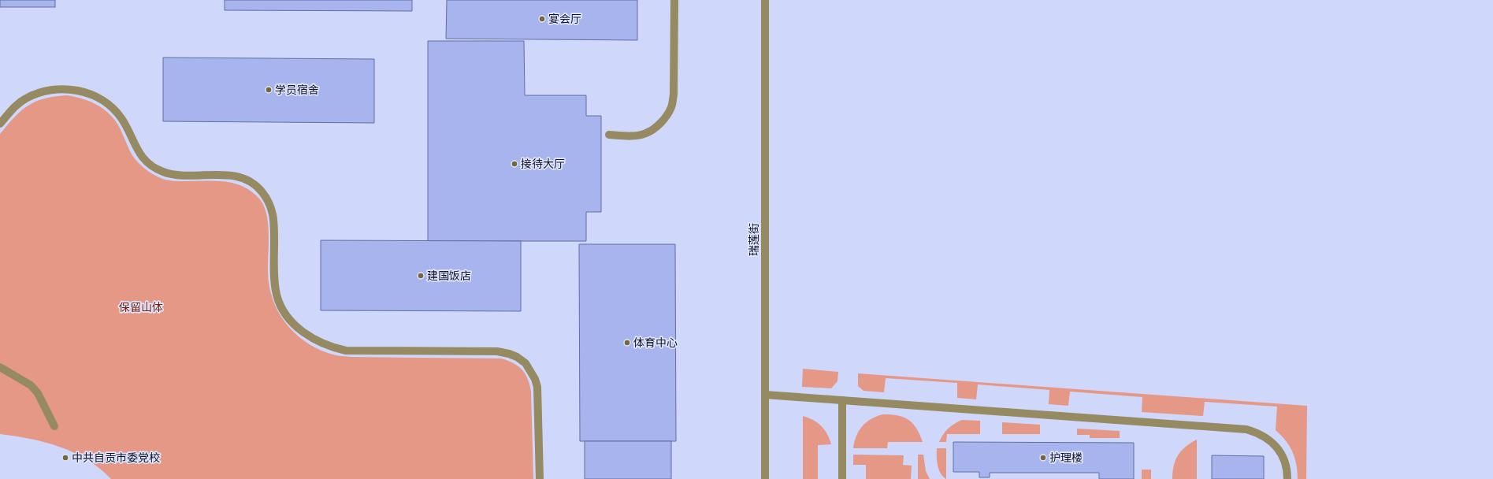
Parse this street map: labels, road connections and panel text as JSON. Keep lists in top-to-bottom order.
{
  "streets": {
    "street": ["瑞莲街"]
  },
  "parks": ["保留山体"],
  "places": [
    "宴会厅",
    "学员宿舍",
    "接待大厅",
    "建国饭店",
    "体育中心",
    "中共自贡市委党校",
    "护理楼"
  ]
}
